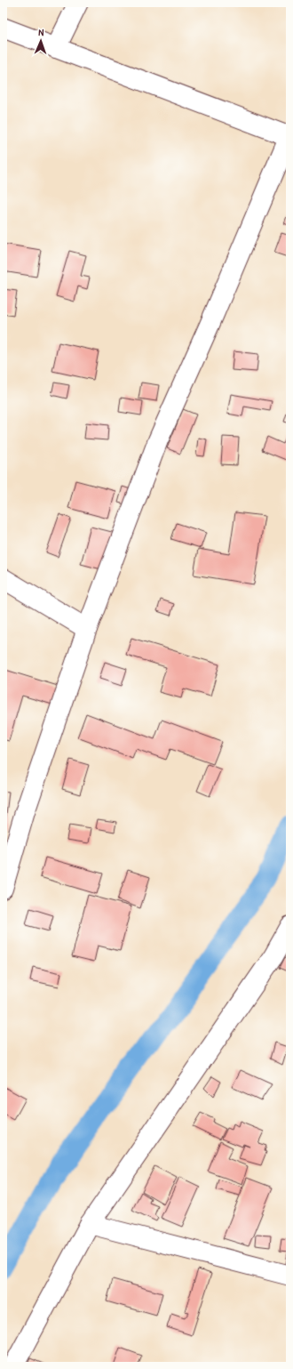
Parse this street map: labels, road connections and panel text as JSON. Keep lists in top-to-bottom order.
{
  "north": "top"
}
